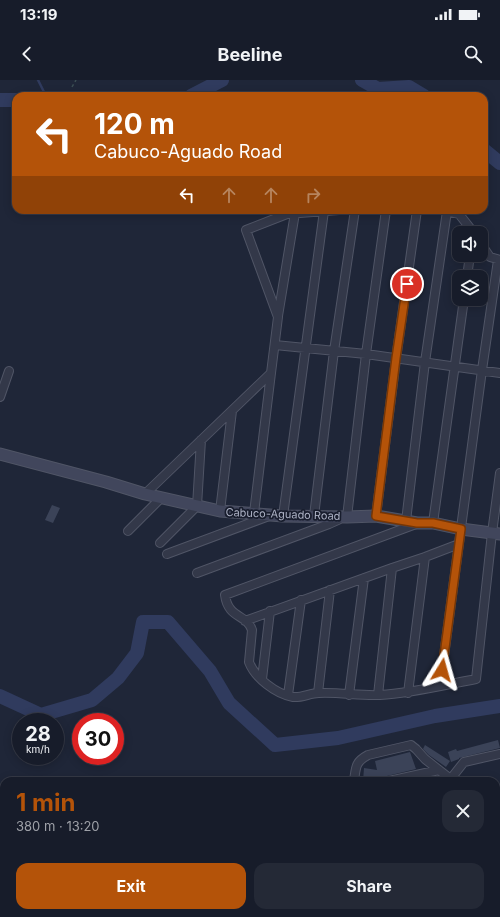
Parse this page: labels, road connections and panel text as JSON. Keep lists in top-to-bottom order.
{
  "streets": {
    "street": ["Cabuco-Aguado Road"]
  },
  "page": {
    "status": "13:19",
    "header": "Beeline",
    "turn": ["120 m", "Cabuco-Aguado Road"],
    "speed": "28 km/h",
    "limit": "30",
    "heading": ["1 min", "380 m · 13:20"],
    "buttons": ["Exit", "Share"]
  }
}
